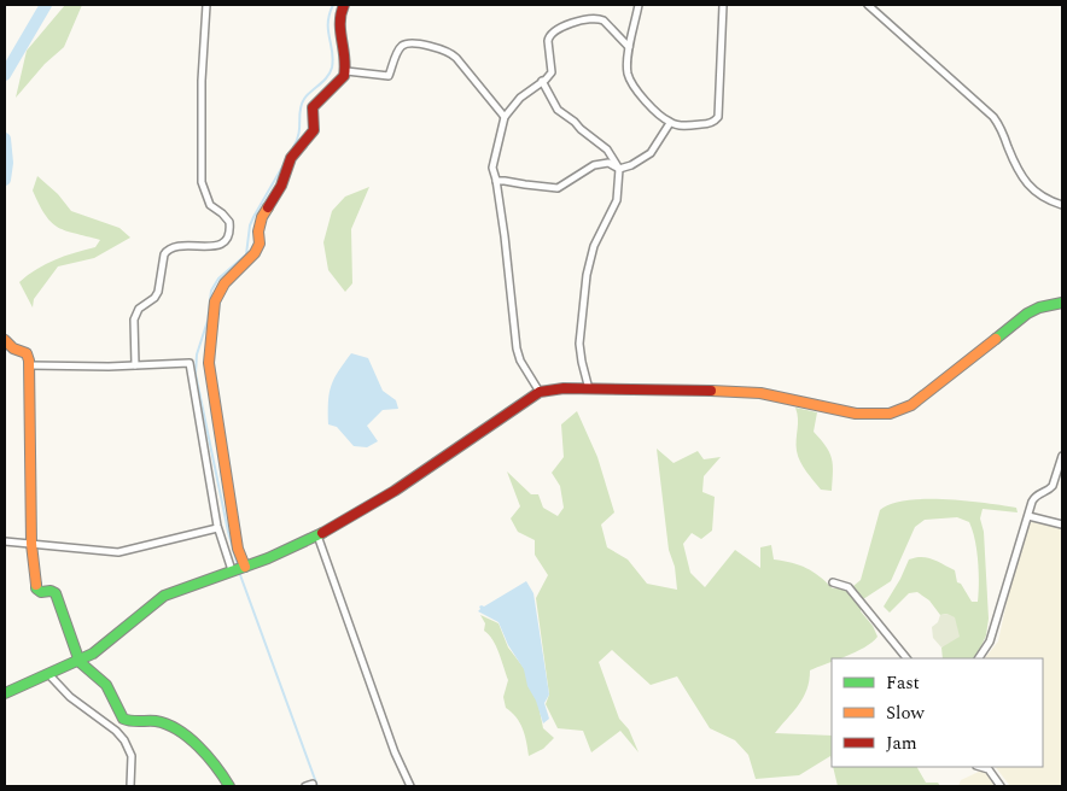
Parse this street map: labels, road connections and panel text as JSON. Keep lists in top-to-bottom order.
{
  "legend": ["Fast", "Slow", "Jam"]
}
